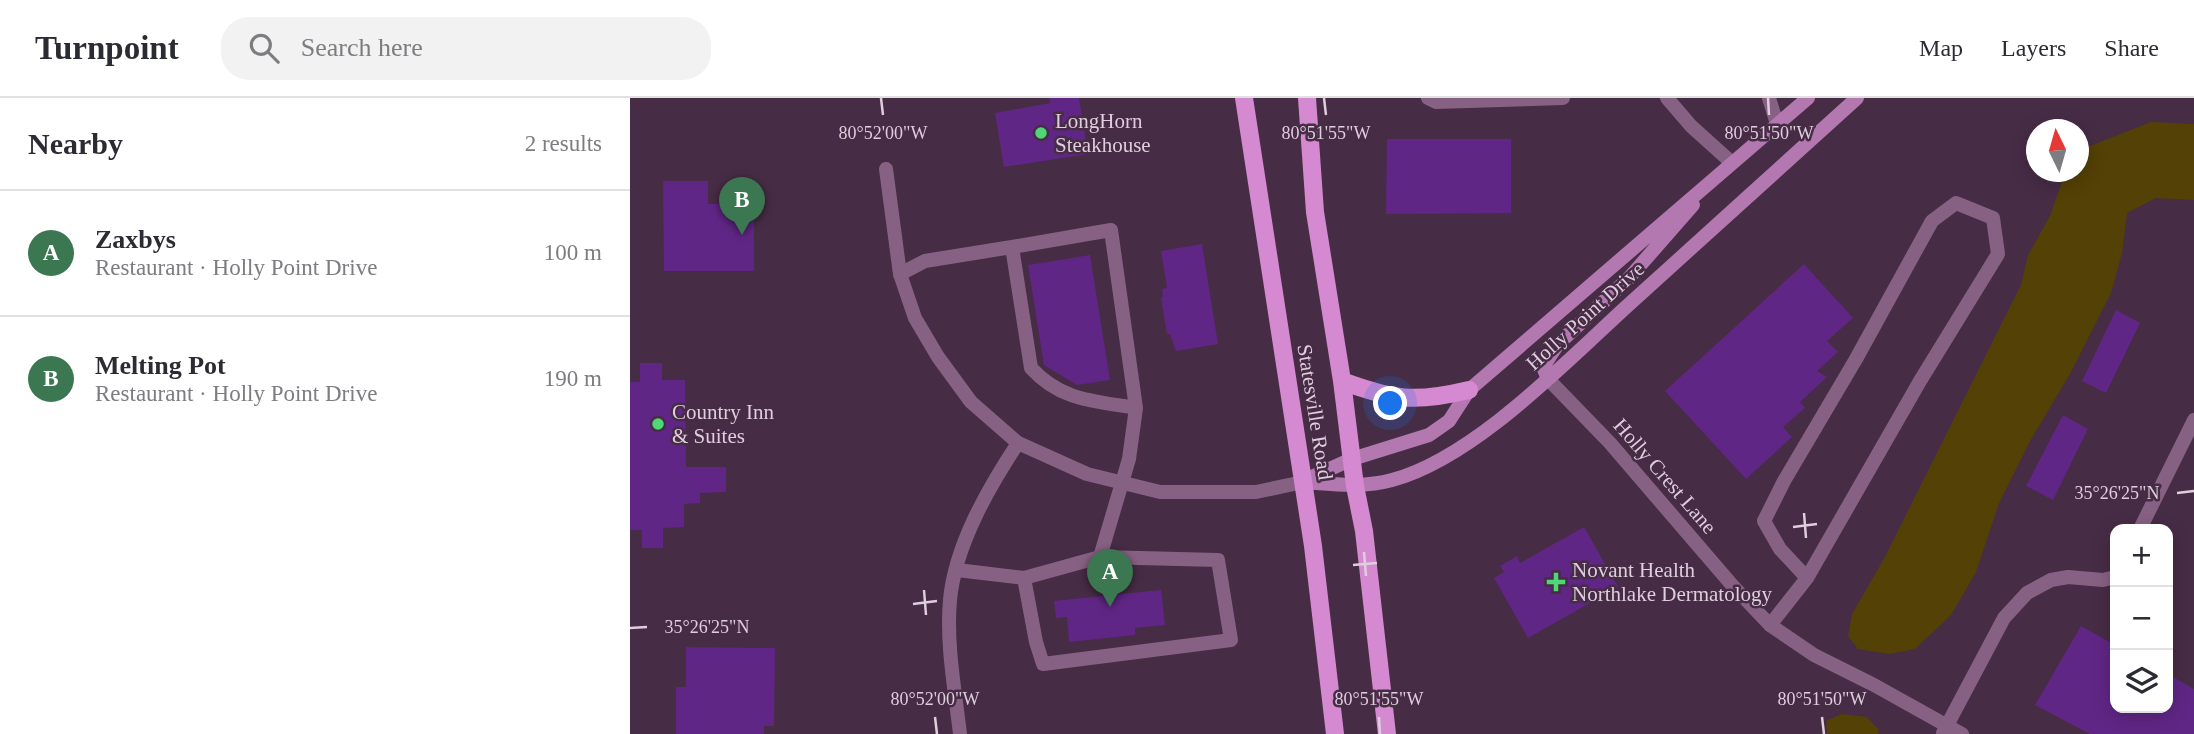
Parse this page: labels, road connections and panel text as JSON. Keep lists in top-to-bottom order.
{
  "streets": {
    "main road": ["Holly Point Drive", "Statesville Road"],
    "street": ["Holly Crest Lane"]
  },
  "crossings": [
    ["Holly Point Drive", "Statesville Road"],
    ["Holly Point Drive", "Holly Crest Lane"]
  ],
  "places": {
    "other": ["LongHorn Steakhouse", "Country Inn & Suites"],
    "health": ["Novant Health Northlake Dermatology"]
  },
  "north": "top",
  "page": {
    "header": "Turnpoint",
    "search": "Search here",
    "nav": ["Map", "Layers", "Share"],
    "heading": ["Nearby", "2 results"],
    "pins": ["B", "A"],
    "list": [
      {
        "mark": "A",
        "name": "Zaxbys",
        "note": "Restaurant · Holly Point Drive",
        "value": "100 m"
      },
      {
        "mark": "B",
        "name": "Melting Pot",
        "note": "Restaurant · Holly Point Drive",
        "value": "190 m"
      }
    ],
    "map_buttons": ["+", "−"]
  },
  "coordinates": [
    "80°52'00\"W",
    "80°51'55\"W",
    "80°51'50\"W",
    "35°26'25\"N"
  ]
}
